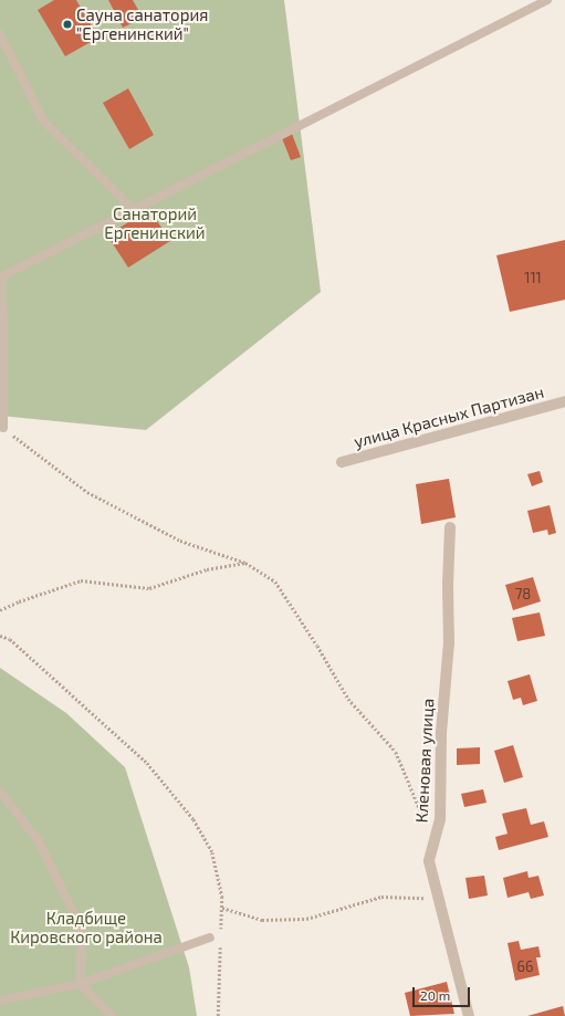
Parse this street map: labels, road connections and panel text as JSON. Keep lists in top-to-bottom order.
{
  "streets": {
    "street": ["улица Красных Партизан", "Кленовая улица"]
  },
  "parks": ["Санаторий Ергенинский", "Кладбище Кировского района"],
  "places": ["Сауна санатория \"Ергенинский\""],
  "house_numbers": ["111", "78", "66"],
  "scale_bar": "20 m"
}
